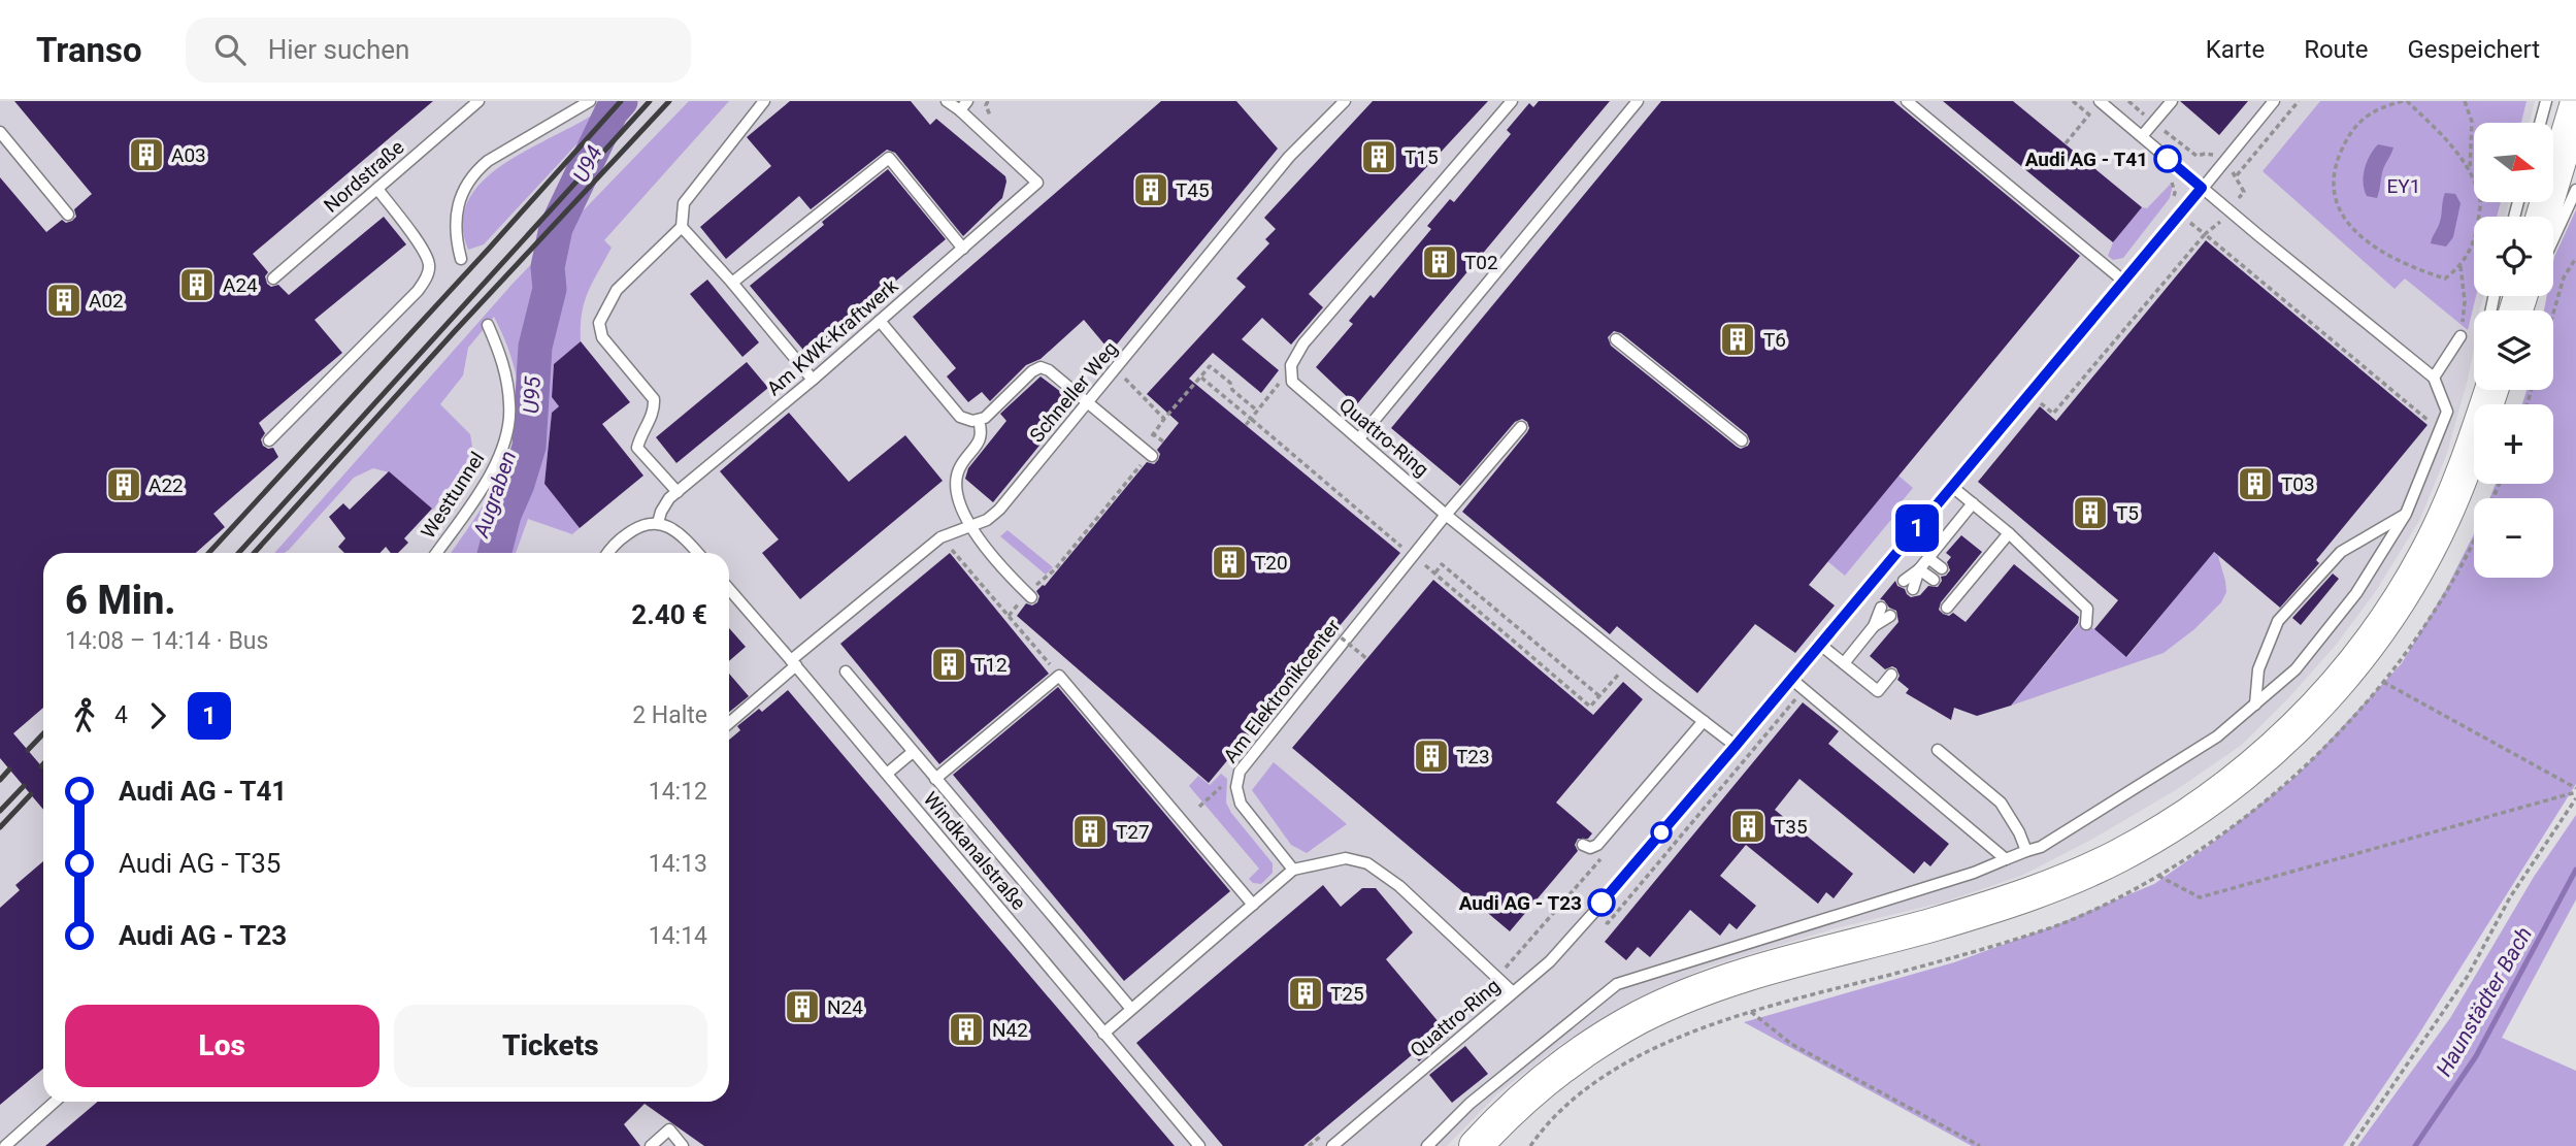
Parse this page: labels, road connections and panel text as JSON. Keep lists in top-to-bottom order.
{
  "streets": {
    "lane": [
      "Nordstraße",
      "Am KWK-Kraftwerk",
      "Schneller Weg",
      "Quattro-Ring",
      "Westtunnel",
      "Am Elektronikcenter",
      "Windkanalstraße"
    ]
  },
  "crossings": [
    ["Schneller Weg", "Windkanalstraße"],
    ["Quattro-Ring", "Am Elektronikcenter"]
  ],
  "water": [
    "U94",
    "U95",
    "Augraben",
    "Haunstädter Bach"
  ],
  "parks": ["EY1"],
  "places": {
    "building": [
      "A03",
      "T15",
      "T45",
      "T02",
      "A24",
      "A02",
      "T6",
      "T03",
      "A22",
      "T5",
      "T20",
      "T12",
      "T23",
      "T35",
      "T27",
      "T25",
      "N24",
      "N42"
    ],
    "other": ["Audi AG - T41", "Audi AG - T23"]
  },
  "lines": ["bus line 1"],
  "north": "right",
  "page": {
    "header": "Transo",
    "search": "Hier suchen",
    "nav": ["Karte", "Route", "Gespeichert"],
    "on_map": "1",
    "map_buttons": ["+", "−"],
    "heading": ["6 Min.", "14:08 – 14:14 · Bus", "2.40 €"],
    "legs": ["4", "1", "2 Halte"],
    "list": [
      {
        "name": "Audi AG - T41",
        "value": "14:12"
      },
      {
        "name": "Audi AG - T35",
        "value": "14:13"
      },
      {
        "name": "Audi AG - T23",
        "value": "14:14"
      }
    ],
    "buttons": ["Los", "Tickets"]
  }
}
